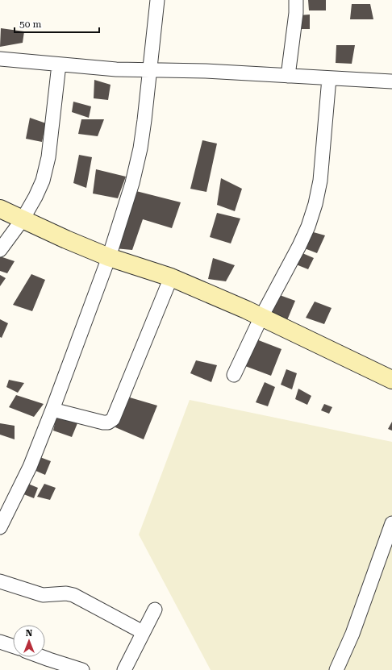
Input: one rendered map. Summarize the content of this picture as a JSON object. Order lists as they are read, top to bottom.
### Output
{
  "scale_bar": "50 m",
  "north": "top"
}
